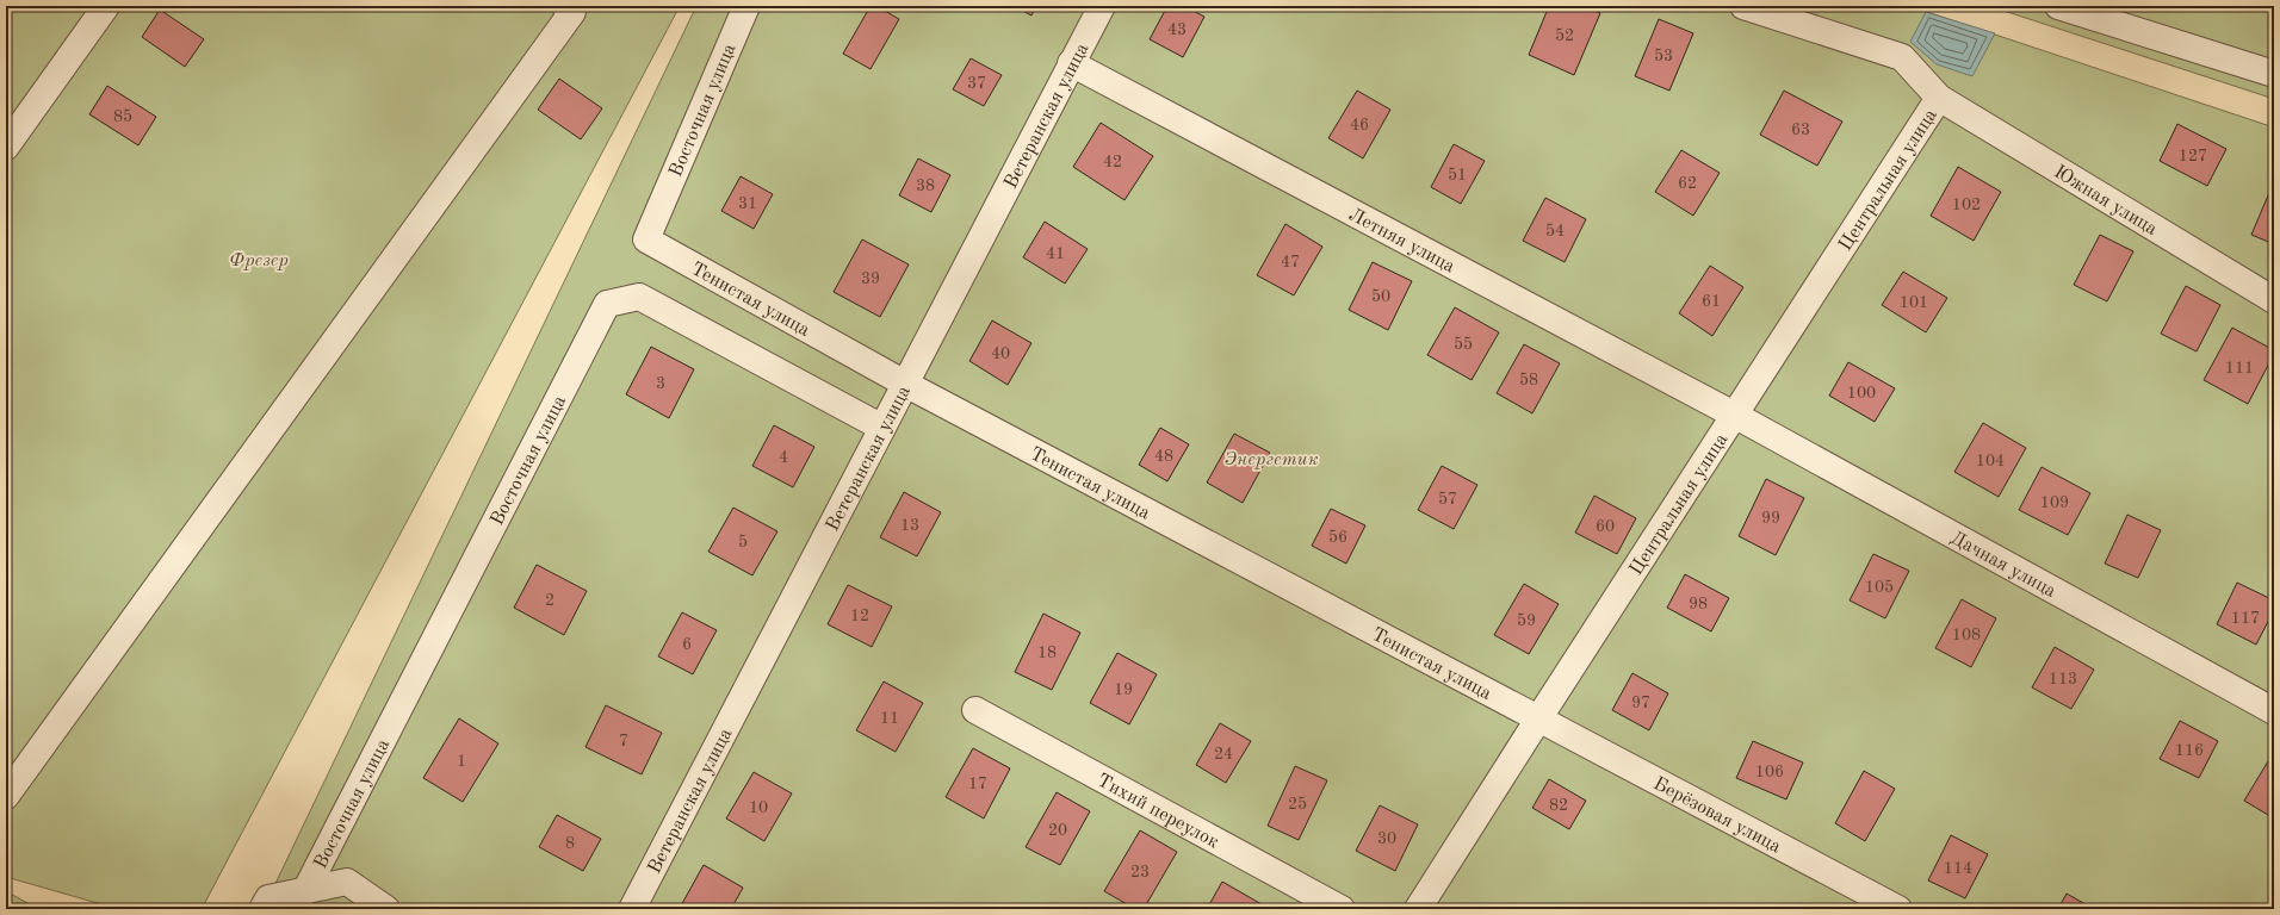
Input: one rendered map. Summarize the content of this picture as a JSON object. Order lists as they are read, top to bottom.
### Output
{
  "streets": {
    "street": [
      "Восточная улица",
      "Ветеранская улица",
      "Центральная улица",
      "Южная улица",
      "Летняя улица",
      "Тенистая улица",
      "Дачная улица",
      "Тихий переулок",
      "Берёзовая улица"
    ]
  },
  "crossings": [
    ["Восточная улица", "Ветеранская улица"],
    ["Восточная улица", "Тенистая улица"],
    ["Ветеранская улица", "Летняя улица"],
    ["Ветеранская улица", "Тенистая улица"],
    ["Центральная улица", "Южная улица"],
    ["Центральная улица", "Летняя улица"],
    ["Центральная улица", "Тенистая улица"],
    ["Центральная улица", "Дачная улица"],
    ["Центральная улица", "Берёзовая улица"],
    ["Летняя улица", "Дачная улица"],
    ["Тенистая улица", "Берёзовая улица"]
  ],
  "parks": ["Фрезер", "Энергетик"],
  "house_numbers": [
    "43",
    "52",
    "53",
    "37",
    "85",
    "46",
    "63",
    "127",
    "42",
    "51",
    "62",
    "38",
    "31",
    "102",
    "54",
    "41",
    "47",
    "39",
    "50",
    "61",
    "101",
    "55",
    "40",
    "111",
    "58",
    "3",
    "100",
    "48",
    "4",
    "104",
    "57",
    "109",
    "99",
    "13",
    "60",
    "56",
    "5",
    "105",
    "2",
    "98",
    "12",
    "117",
    "59",
    "108",
    "6",
    "18",
    "113",
    "19",
    "97",
    "11",
    "7",
    "116",
    "24",
    "1",
    "106",
    "17",
    "25",
    "82",
    "10",
    "20",
    "30",
    "8",
    "114",
    "23"
  ]
}
